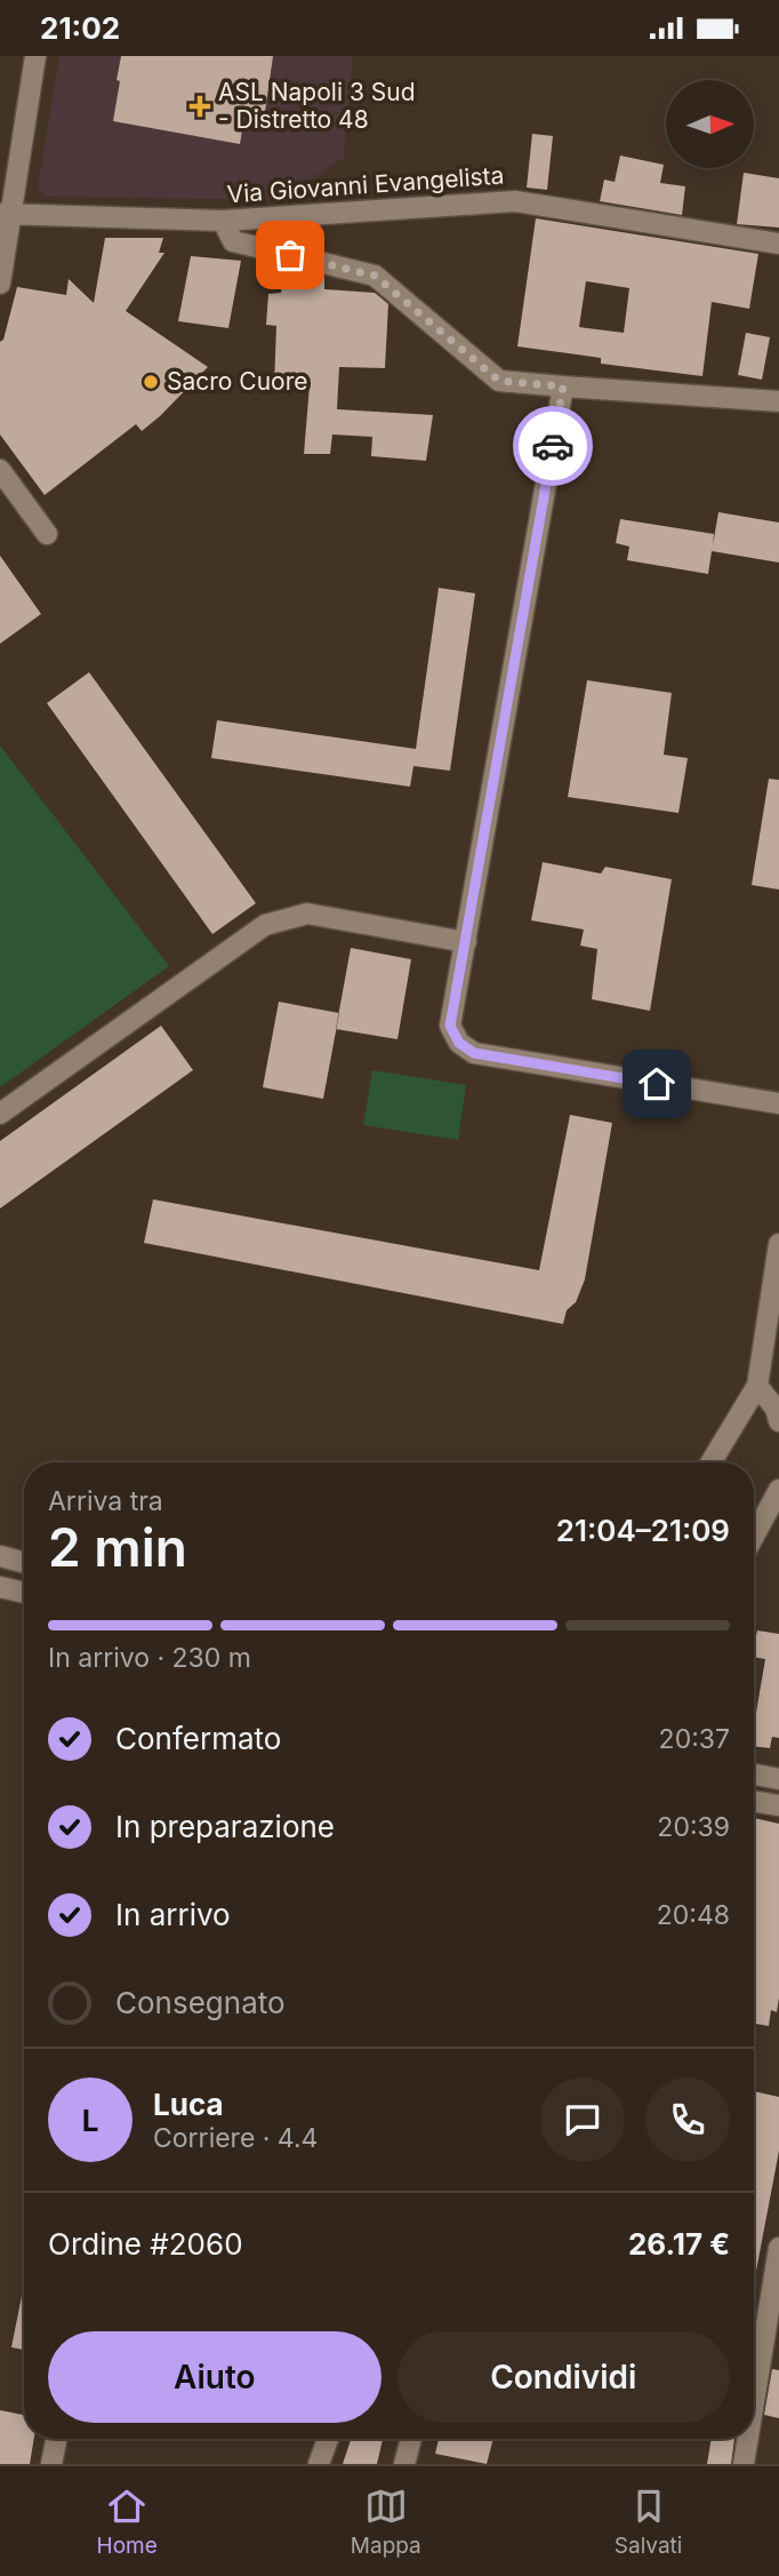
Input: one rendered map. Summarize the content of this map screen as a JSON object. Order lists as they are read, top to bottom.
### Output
{
  "streets": {
    "street": ["Via Giovanni Evangelista"]
  },
  "places": {
    "health": ["ASL Napoli 3 Sud - Distretto 48"],
    "other": ["Sacro Cuore"]
  },
  "north": "right",
  "page": {
    "status": "21:02",
    "heading": ["2 min", "Arriva tra", "21:04–21:09"],
    "panel": [
      "Luca",
      "Corriere · 4.4",
      "Ordine #2060",
      "26.17 €"
    ],
    "bar": "In arrivo · 230 m",
    "list": [
      ["Confermato", "20:37"],
      ["In preparazione", "20:39"],
      ["In arrivo", "20:48"],
      "Consegnato"
    ],
    "round": "L",
    "buttons": ["Aiuto", "Condividi"],
    "tabs": ["Home", "Mappa", "Salvati"]
  }
}
